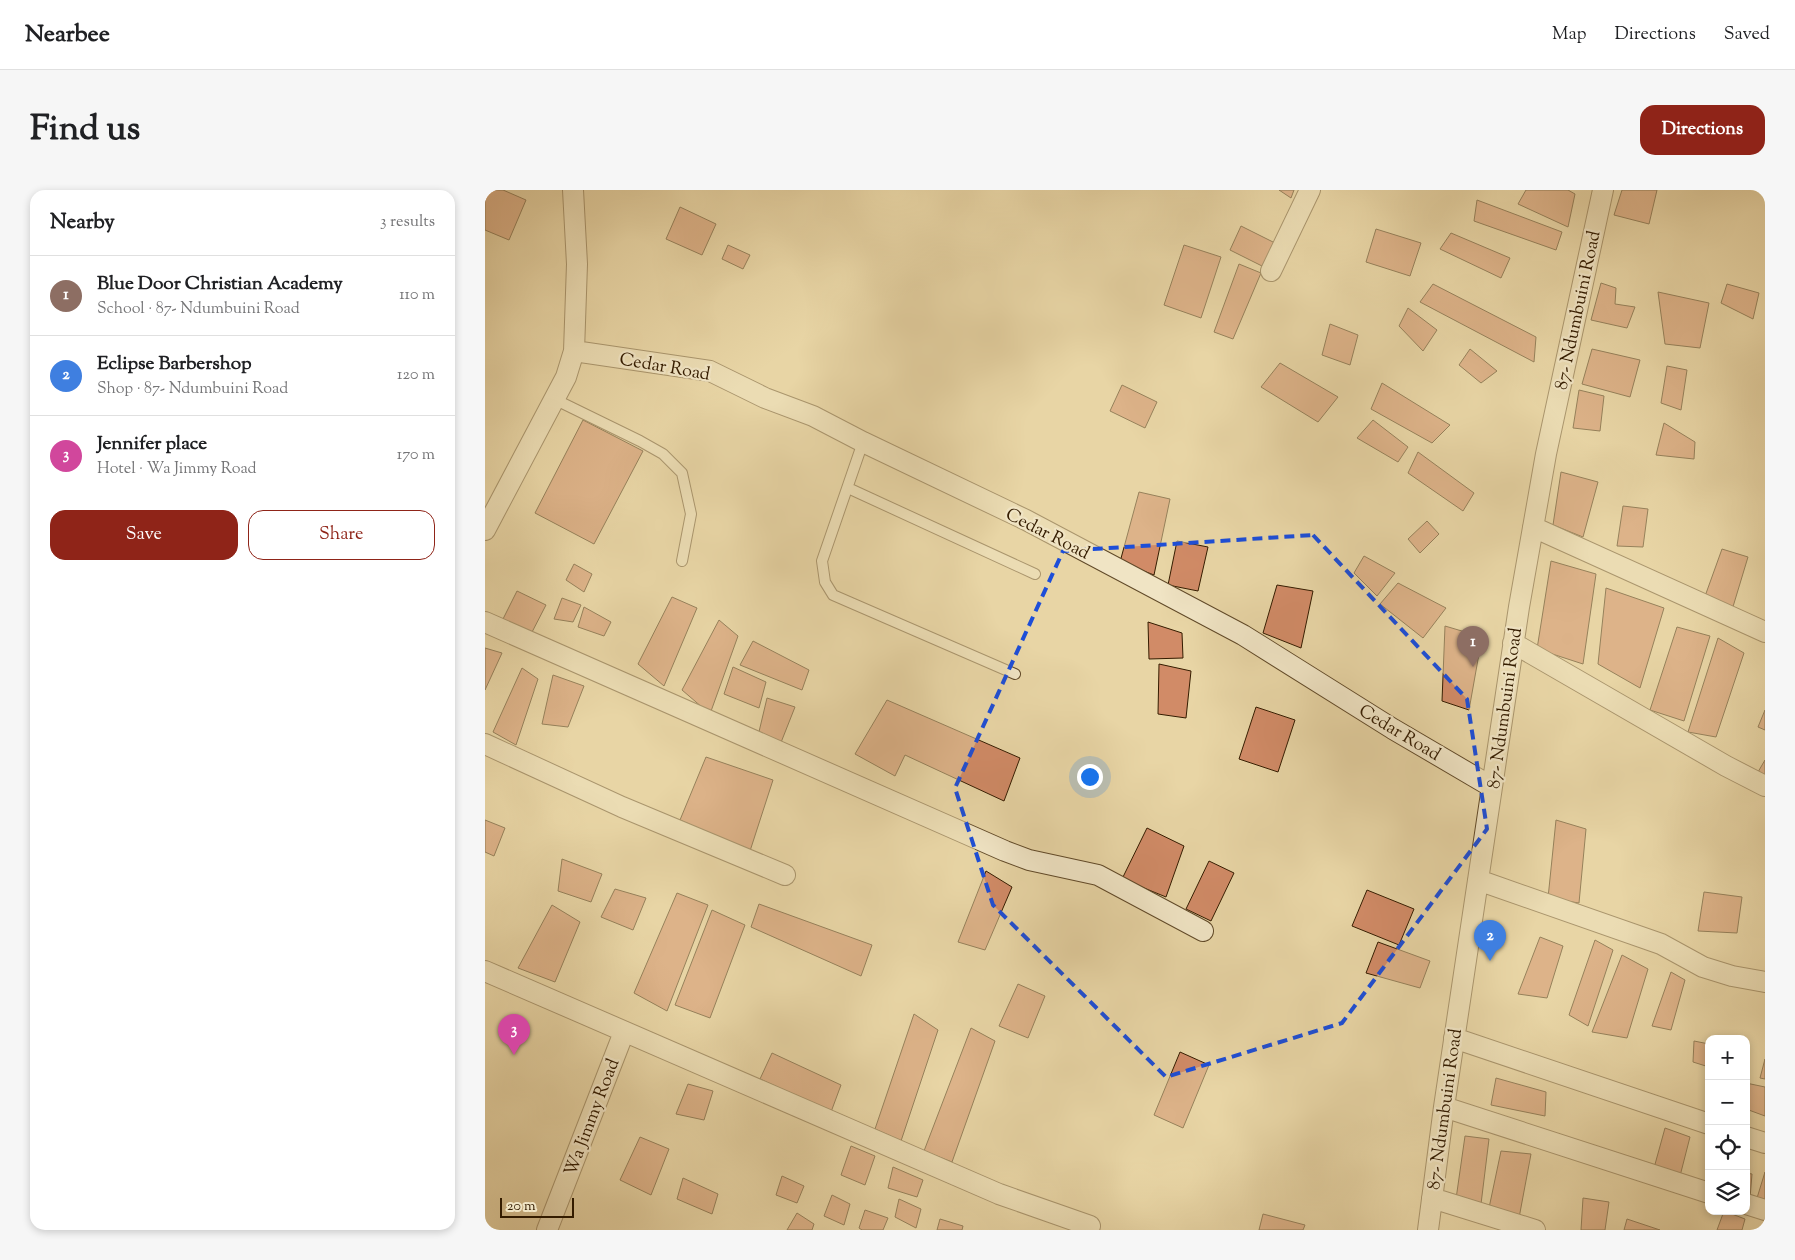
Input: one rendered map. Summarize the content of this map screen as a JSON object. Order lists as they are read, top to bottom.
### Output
{
  "streets": {
    "street": ["87- Ndumbuini Road", "Cedar Road", "Wa Jimmy Road"]
  },
  "crossings": [
    ["87- Ndumbuini Road", "Cedar Road"]
  ],
  "scale_bar": "20 m",
  "page": {
    "header": "Nearbee",
    "nav": ["Map", "Directions", "Saved"],
    "title": "Find us",
    "buttons": [
      "Directions",
      ["Save", "Share"]
    ],
    "heading": ["Nearby", "3 results"],
    "list": [
      {
        "mark": "1",
        "name": "Blue Door Christian Academy",
        "note": "School · 87- Ndumbuini Road",
        "value": "110 m"
      },
      {
        "mark": "2",
        "name": "Eclipse Barbershop",
        "note": "Shop · 87- Ndumbuini Road",
        "value": "120 m"
      },
      {
        "mark": "3",
        "name": "Jennifer place",
        "note": "Hotel · Wa Jimmy Road",
        "value": "170 m"
      }
    ],
    "pins": ["1", "2", "3"],
    "map_buttons": ["+", "−"],
    "scale": "20 m"
  }
}
